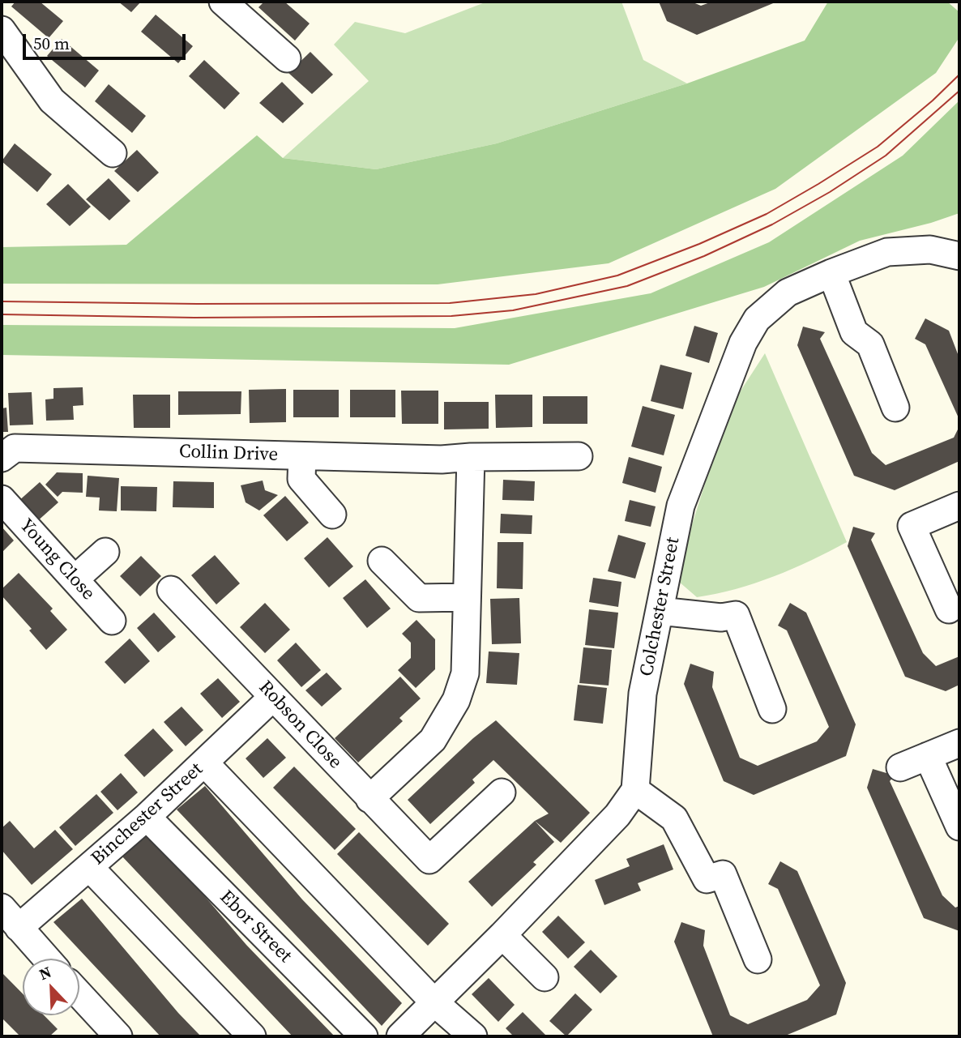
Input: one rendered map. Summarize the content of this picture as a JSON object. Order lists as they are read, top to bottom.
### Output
{
  "streets": {
    "street": [
      "Collin Drive",
      "Young Close",
      "Colchester Street",
      "Robson Close",
      "Binchester Street",
      "Ebor Street"
    ]
  },
  "crossings": [
    ["Robson Close", "Binchester Street"],
    ["Binchester Street", "Ebor Street"]
  ],
  "scale_bar": "50 m",
  "north": "top left"
}
